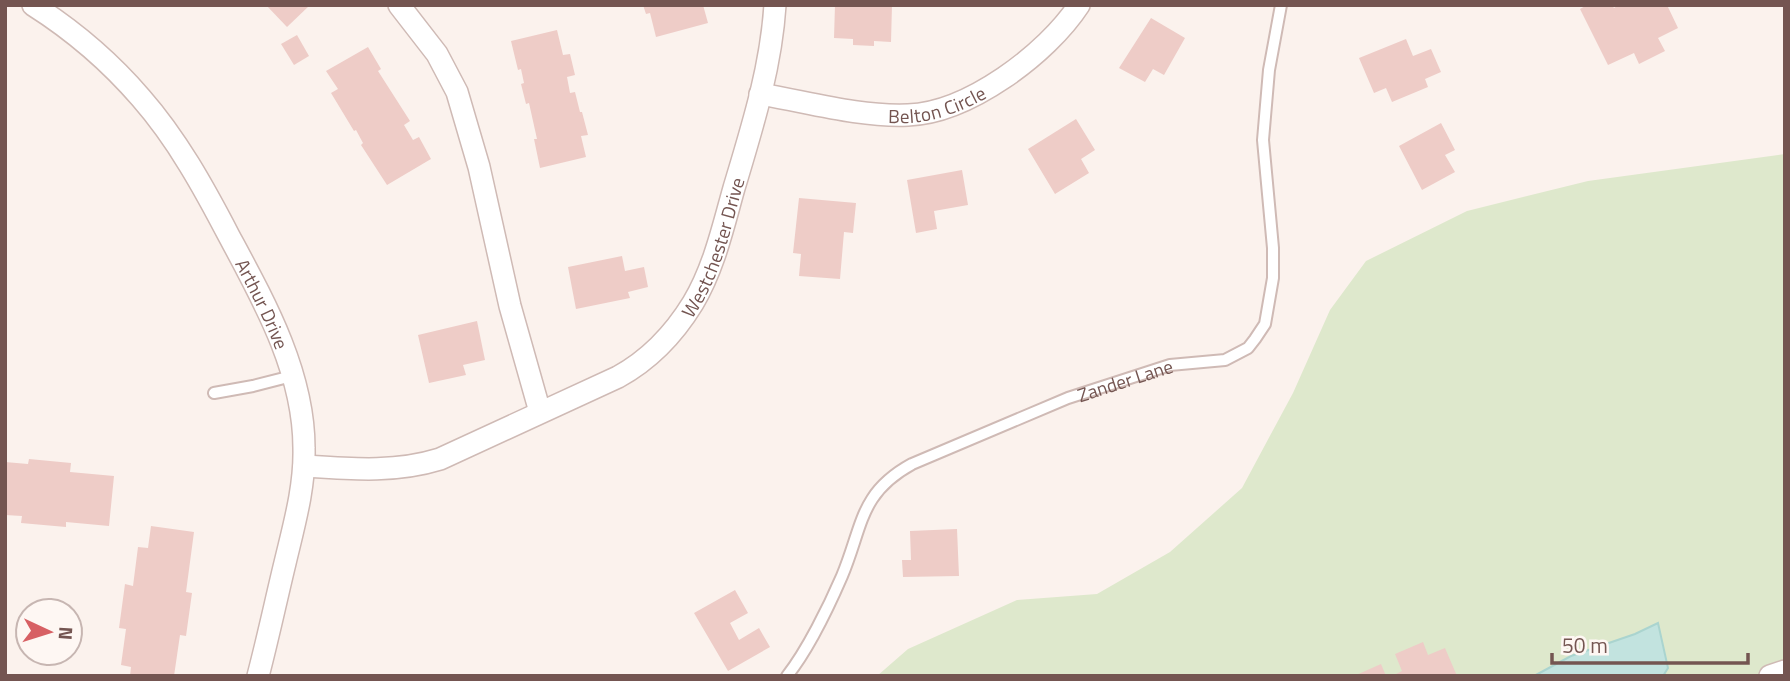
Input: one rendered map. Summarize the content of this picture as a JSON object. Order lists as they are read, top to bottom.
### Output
{
  "streets": {
    "street": ["Belton Circle", "Westchester Drive", "Arthur Drive"],
    "lane": ["Zander Lane"]
  },
  "crossings": [
    ["Belton Circle", "Westchester Drive"],
    ["Westchester Drive", "Arthur Drive"]
  ],
  "scale_bar": "50 m",
  "north": "right"
}
